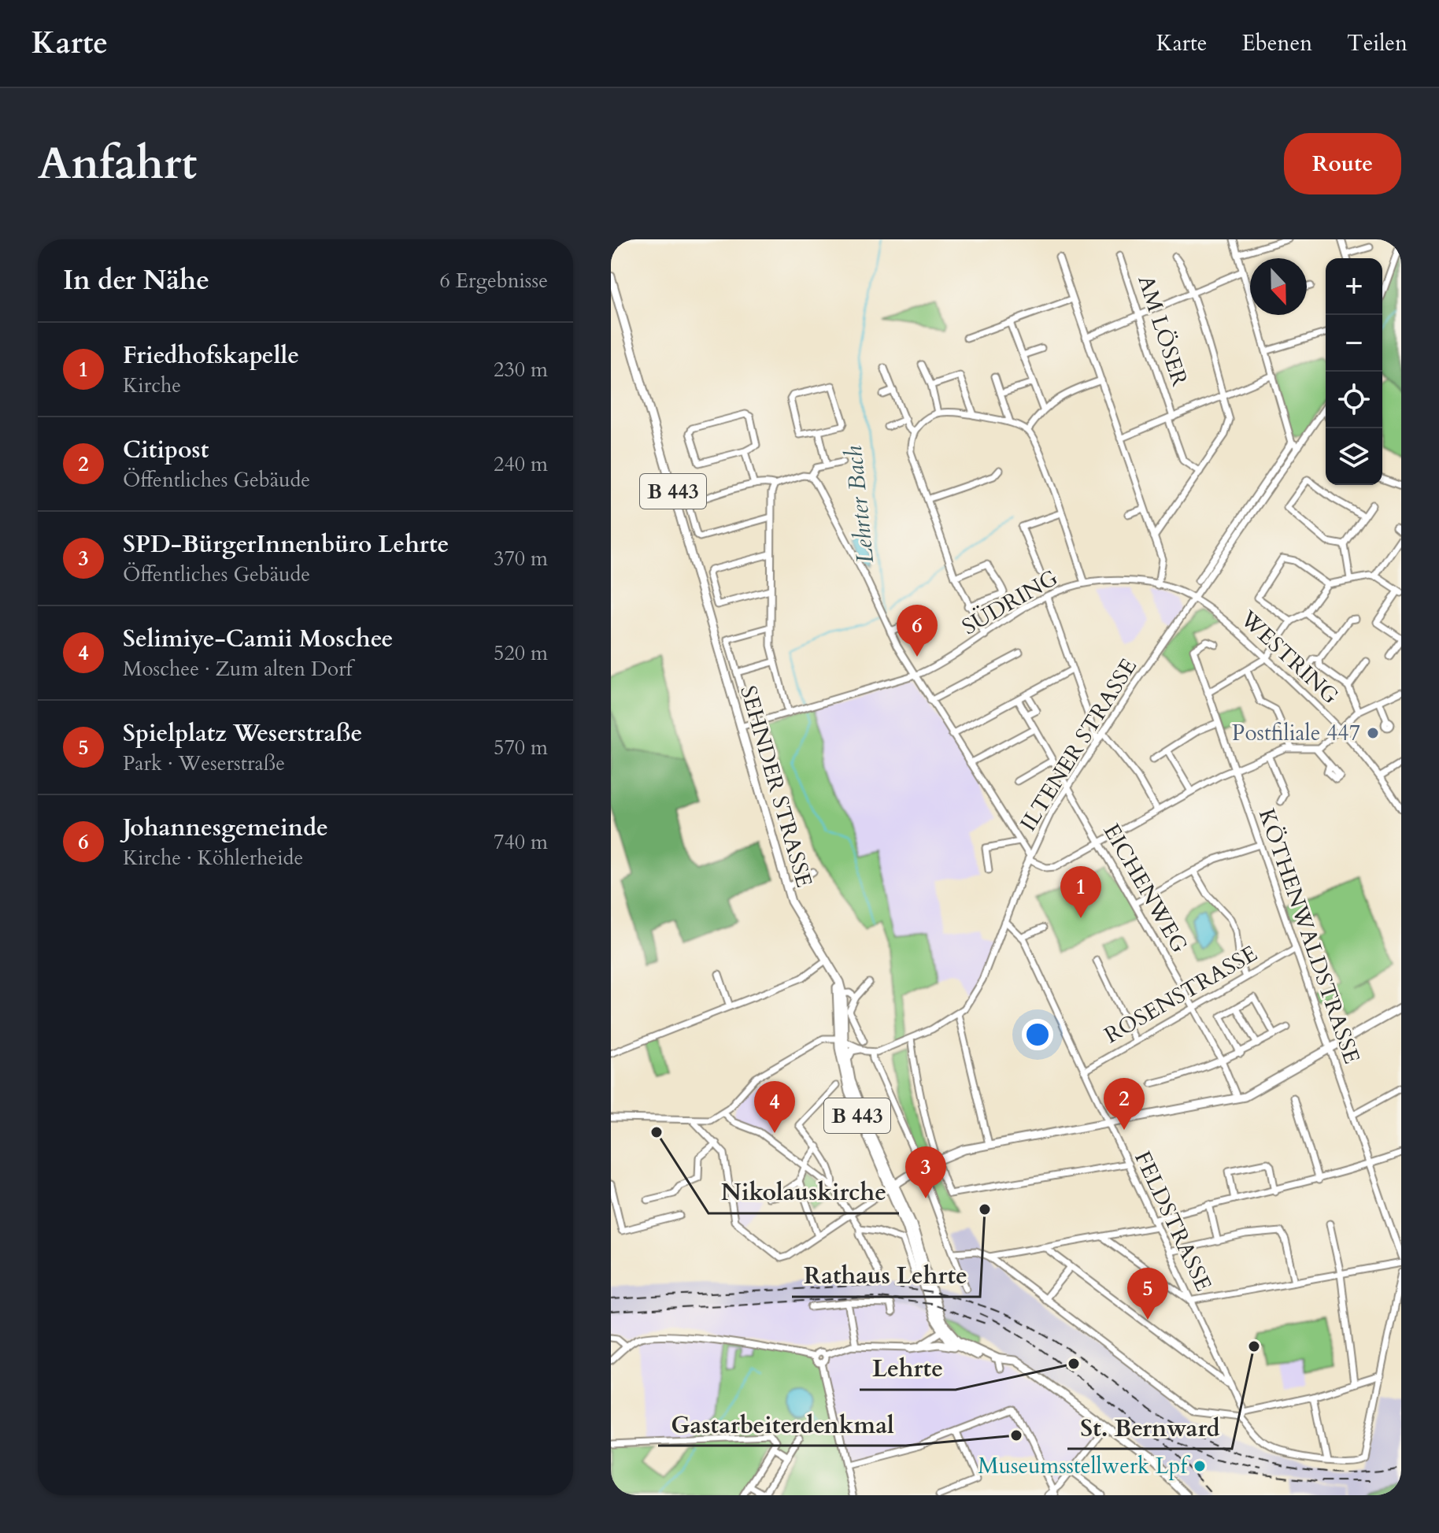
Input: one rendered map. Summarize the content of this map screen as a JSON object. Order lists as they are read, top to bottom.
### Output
{
  "streets": {
    "main road": ["B 443", "SEHNDER STRASSE"],
    "street": [
      "AM LÖSER",
      "SÜDRING",
      "WESTRING",
      "ILTENER STRASSE",
      "EICHENWEG",
      "KÖTHENWALDSTRASSE",
      "ROSENSTRASSE",
      "FELDSTRASSE"
    ]
  },
  "crossings": [
    ["B 443", "SEHNDER STRASSE"],
    ["SÜDRING", "WESTRING"],
    ["SÜDRING", "ILTENER STRASSE"],
    ["SÜDRING", "SEHNDER STRASSE"],
    ["WESTRING", "ILTENER STRASSE"],
    ["ILTENER STRASSE", "EICHENWEG"],
    ["ILTENER STRASSE", "FELDSTRASSE"],
    ["EICHENWEG", "ROSENSTRASSE"],
    ["KÖTHENWALDSTRASSE", "ROSENSTRASSE"],
    ["ROSENSTRASSE", "FELDSTRASSE"]
  ],
  "water": ["Lehrter Bach"],
  "places": [
    "Postfiliale 447",
    "Nikolauskirche",
    "Rathaus Lehrte",
    "St. Bernward",
    "Lehrte",
    "Gastarbeiterdenkmal",
    "Museumsstellwerk Lpf"
  ],
  "north": "bottom",
  "page": {
    "header": "Karte",
    "nav": ["Karte", "Ebenen", "Teilen"],
    "buttons": "Route",
    "title": "Anfahrt",
    "heading": ["In der Nähe", "6 Ergebnisse"],
    "map_buttons": ["+", "−"],
    "list": [
      {
        "mark": "1",
        "name": "Friedhofskapelle",
        "note": "Kirche",
        "value": "230 m"
      },
      {
        "mark": "2",
        "name": "Citipost",
        "note": "Öffentliches Gebäude",
        "value": "240 m"
      },
      {
        "mark": "3",
        "name": "SPD-BürgerInnenbüro Lehrte",
        "note": "Öffentliches Gebäude",
        "value": "370 m"
      },
      {
        "mark": "4",
        "name": "Selimiye-Camii Moschee",
        "note": "Moschee · Zum alten Dorf",
        "value": "520 m"
      },
      {
        "mark": "5",
        "name": "Spielplatz Weserstraße",
        "note": "Park · Weserstraße",
        "value": "570 m"
      },
      {
        "mark": "6",
        "name": "Johannesgemeinde",
        "note": "Kirche · Köhlerheide",
        "value": "740 m"
      }
    ],
    "pins": [
      "6",
      "1",
      "2",
      "4",
      "3",
      "5"
    ]
  }
}
